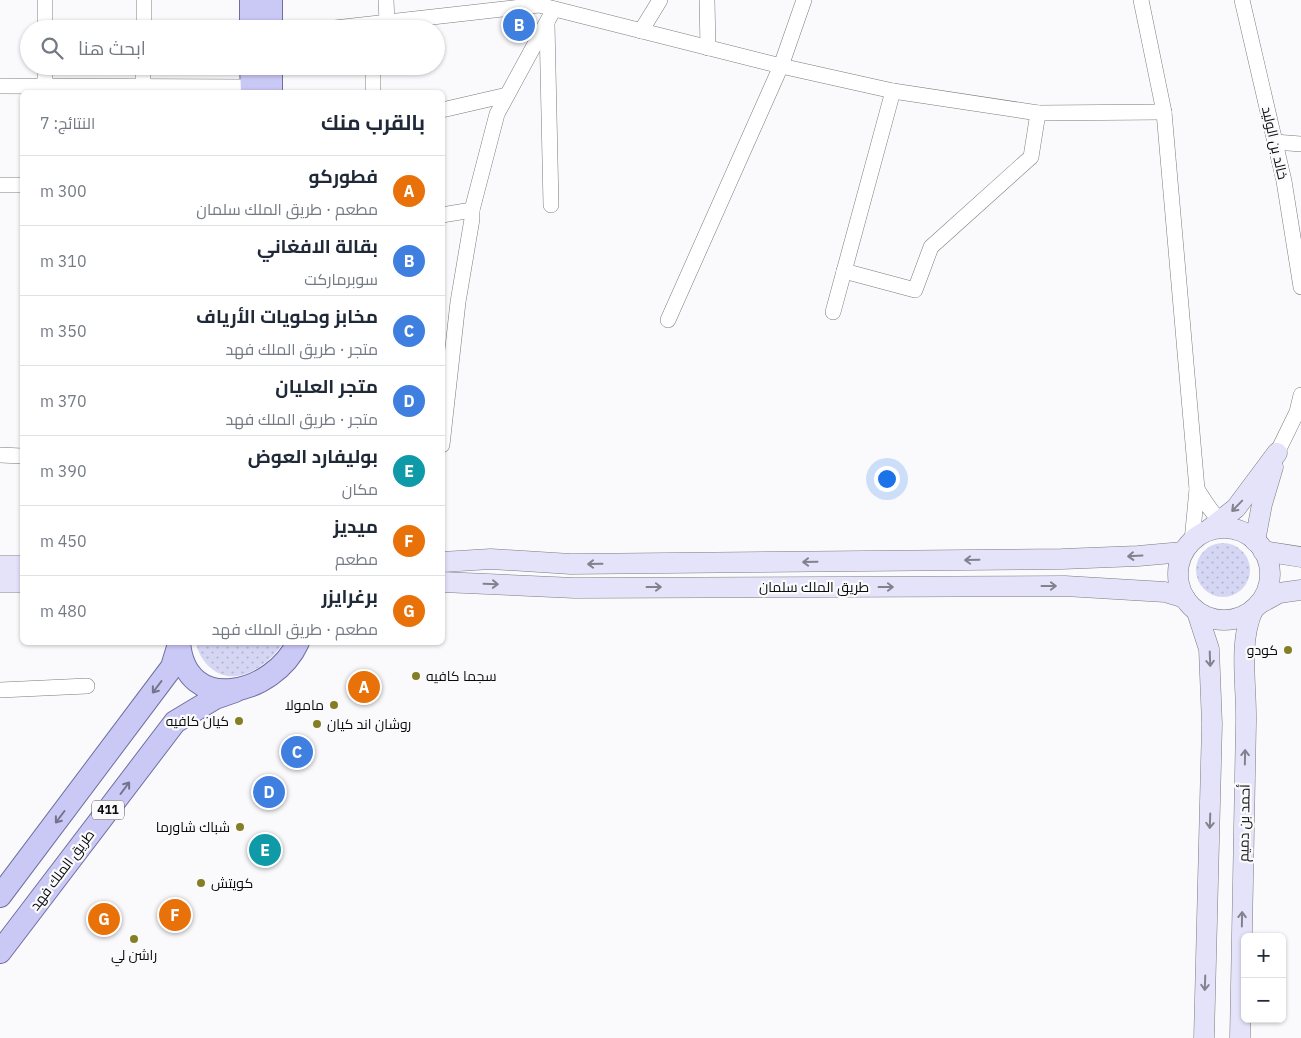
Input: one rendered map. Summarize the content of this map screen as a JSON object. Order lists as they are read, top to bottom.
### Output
{
  "streets": {
    "main road": [
      "طريق الملك سلمان",
      "411",
      "أحمد بن دميم",
      "طريق الملك فهد"
    ],
    "street": ["خالد بن الوليد"]
  },
  "crossings": [
    ["طريق الملك سلمان", "أحمد بن دميم"]
  ],
  "places": [
    "كودو",
    "سجما كافيه",
    "مامولا",
    "كيان كافيه",
    "روشان اند كيان",
    "شباك شاورما",
    "كويتش",
    "راشن لي"
  ],
  "page": {
    "pins": [
      "B",
      "A",
      "C",
      "D",
      "E",
      "F",
      "G"
    ],
    "search": "ابحث هنا",
    "heading": ["بالقرب منك", "النتائج: 7"],
    "list": [
      {
        "mark": "A",
        "name": "فطوركو",
        "note": "مطعم · طريق الملك سلمان",
        "value": "300 m"
      },
      {
        "mark": "B",
        "name": "بقالة الافغاني",
        "note": "سوبرماركت",
        "value": "310 m"
      },
      {
        "mark": "C",
        "name": "مخابز وحلويات الأرياف",
        "note": "متجر · طريق الملك فهد",
        "value": "350 m"
      },
      {
        "mark": "D",
        "name": "متجر العليان",
        "note": "متجر · طريق الملك فهد",
        "value": "370 m"
      },
      {
        "mark": "E",
        "name": "بوليفارد العوض",
        "note": "مكان",
        "value": "390 m"
      },
      {
        "mark": "F",
        "name": "ميديز",
        "note": "مطعم",
        "value": "450 m"
      },
      {
        "mark": "G",
        "name": "برغرايزر",
        "note": "مطعم · طريق الملك فهد",
        "value": "480 m"
      }
    ],
    "map_buttons": ["+", "−"]
  }
}
